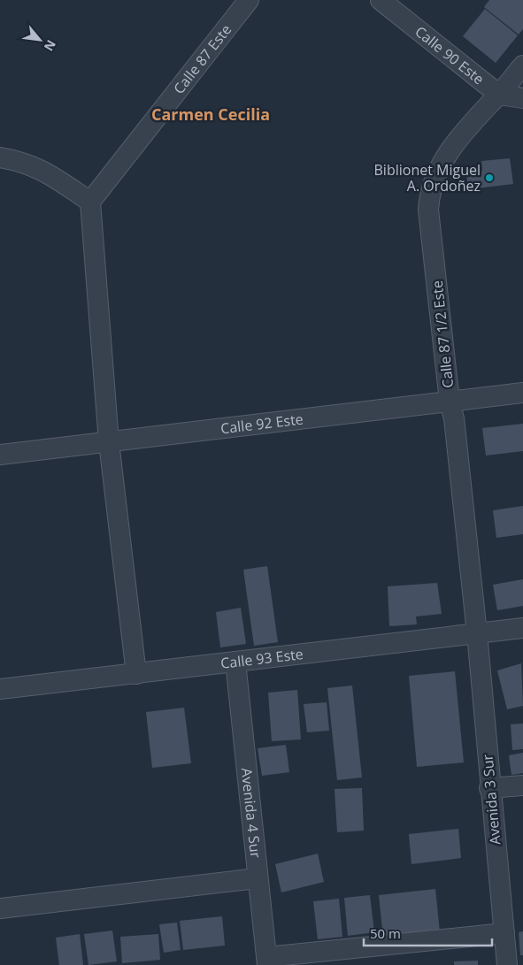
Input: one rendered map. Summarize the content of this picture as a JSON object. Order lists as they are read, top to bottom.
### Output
{
  "streets": {
    "street": [
      "Calle 90 Este",
      "Calle 87 Este",
      "Calle 87 1/2 Este",
      "Calle 92 Este",
      "Calle 93 Este",
      "Avenida 3 Sur",
      "Avenida 4 Sur"
    ]
  },
  "crossings": [
    ["Calle 90 Este", "Calle 87 1/2 Este"],
    ["Calle 87 1/2 Este", "Calle 92 Este"],
    ["Calle 87 1/2 Este", "Calle 93 Este"],
    ["Calle 87 1/2 Este", "Avenida 3 Sur"],
    ["Calle 93 Este", "Avenida 3 Sur"],
    ["Calle 93 Este", "Avenida 4 Sur"]
  ],
  "districts": ["Carmen Cecilia"],
  "places": ["Biblionet Miguel A. Ordoñez"],
  "scale_bar": "50 m",
  "north": "bottom right"
}
